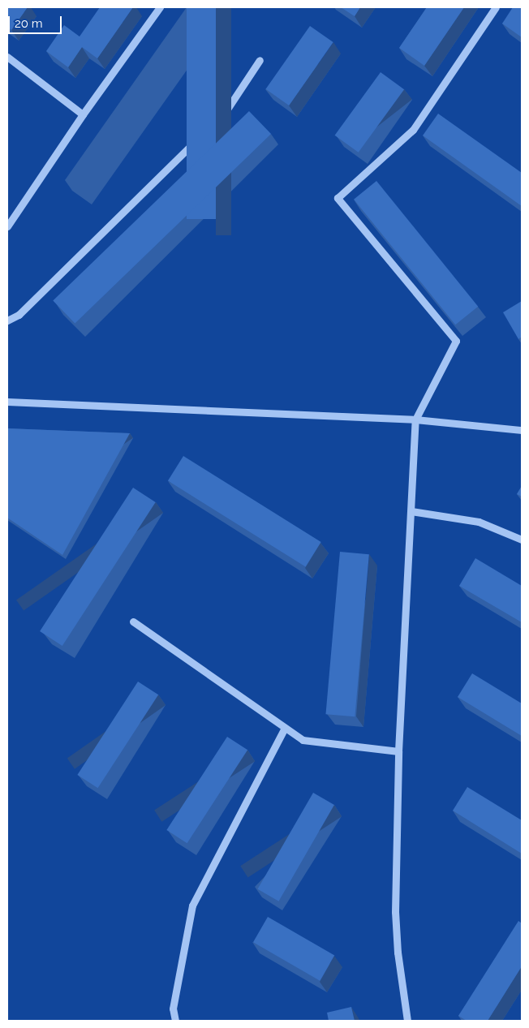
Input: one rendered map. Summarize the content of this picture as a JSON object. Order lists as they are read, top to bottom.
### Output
{
  "scale_bar": "20 m"
}
